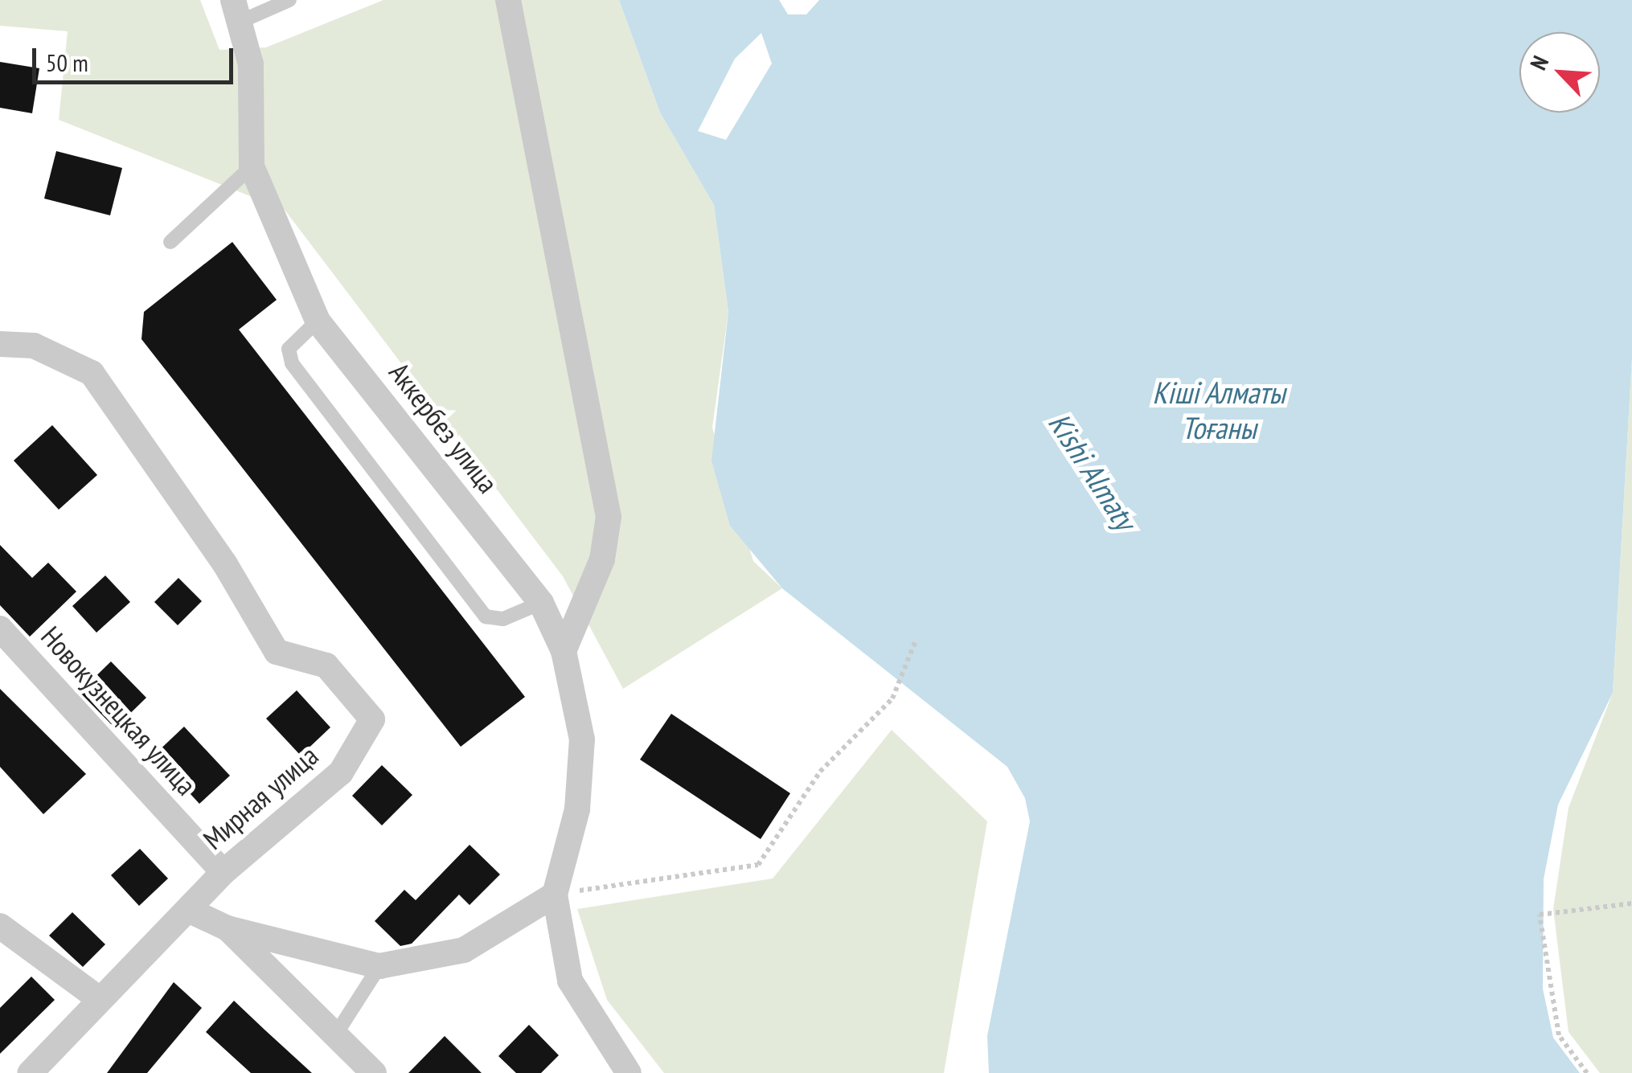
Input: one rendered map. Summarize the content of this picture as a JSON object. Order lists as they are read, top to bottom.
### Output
{
  "streets": {
    "street": ["Аккербез улица", "Новокузнецкая улица", "Мирная улица"]
  },
  "crossings": [
    ["Новокузнецкая улица", "Мирная улица"]
  ],
  "water": ["Кіші Алматы Тоғаны", "Kіshі Almaty"],
  "scale_bar": "50 m",
  "north": "top left"
}
